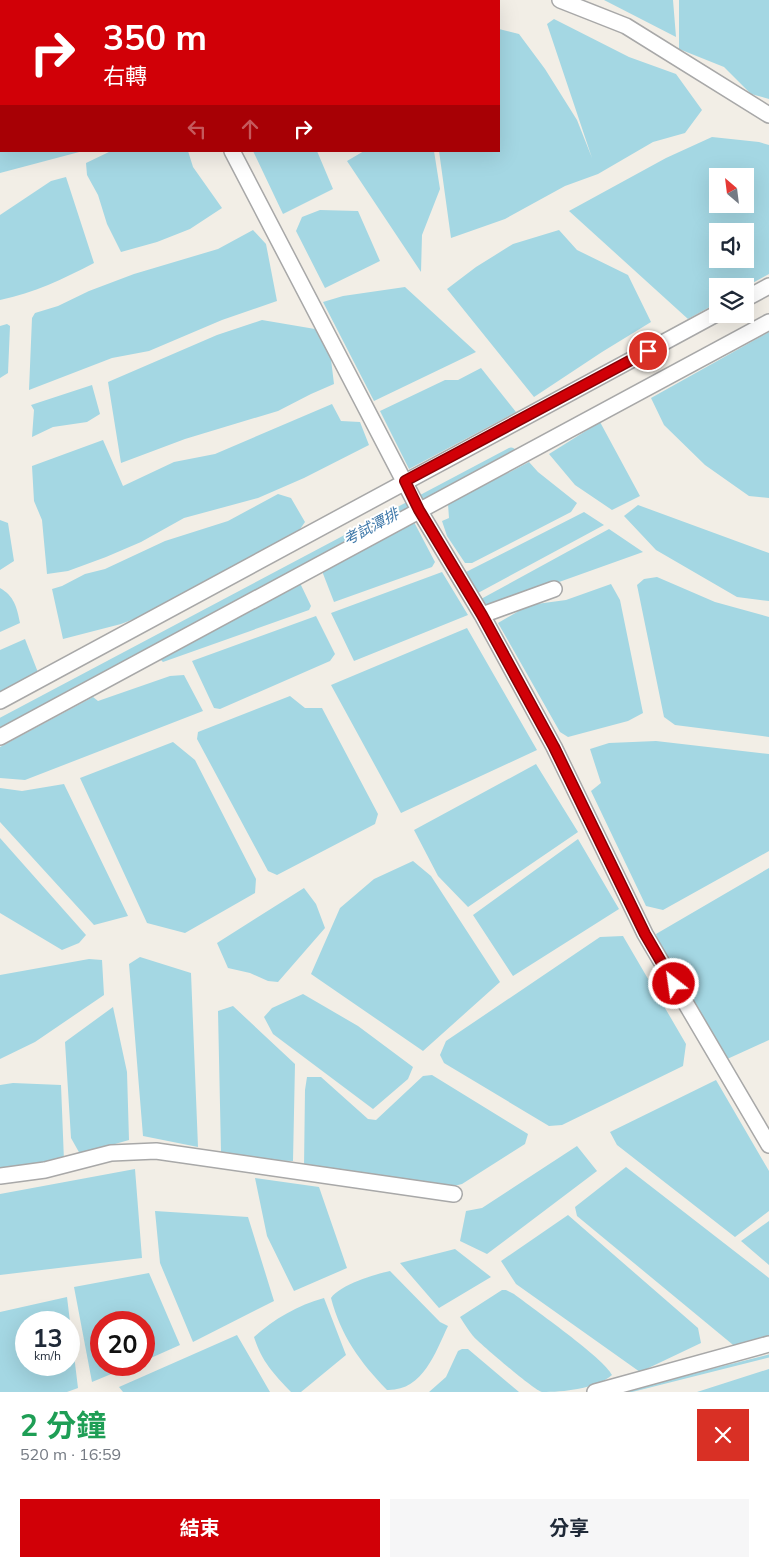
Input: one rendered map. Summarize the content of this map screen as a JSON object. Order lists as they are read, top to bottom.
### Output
{
  "water": ["考試潭排"],
  "north": "top left",
  "page": {
    "turn": ["350 m", "右轉"],
    "speed": "13 km/h",
    "limit": "20",
    "heading": ["2 分鐘", "520 m · 16:59"],
    "buttons": ["結束", "分享"]
  }
}
